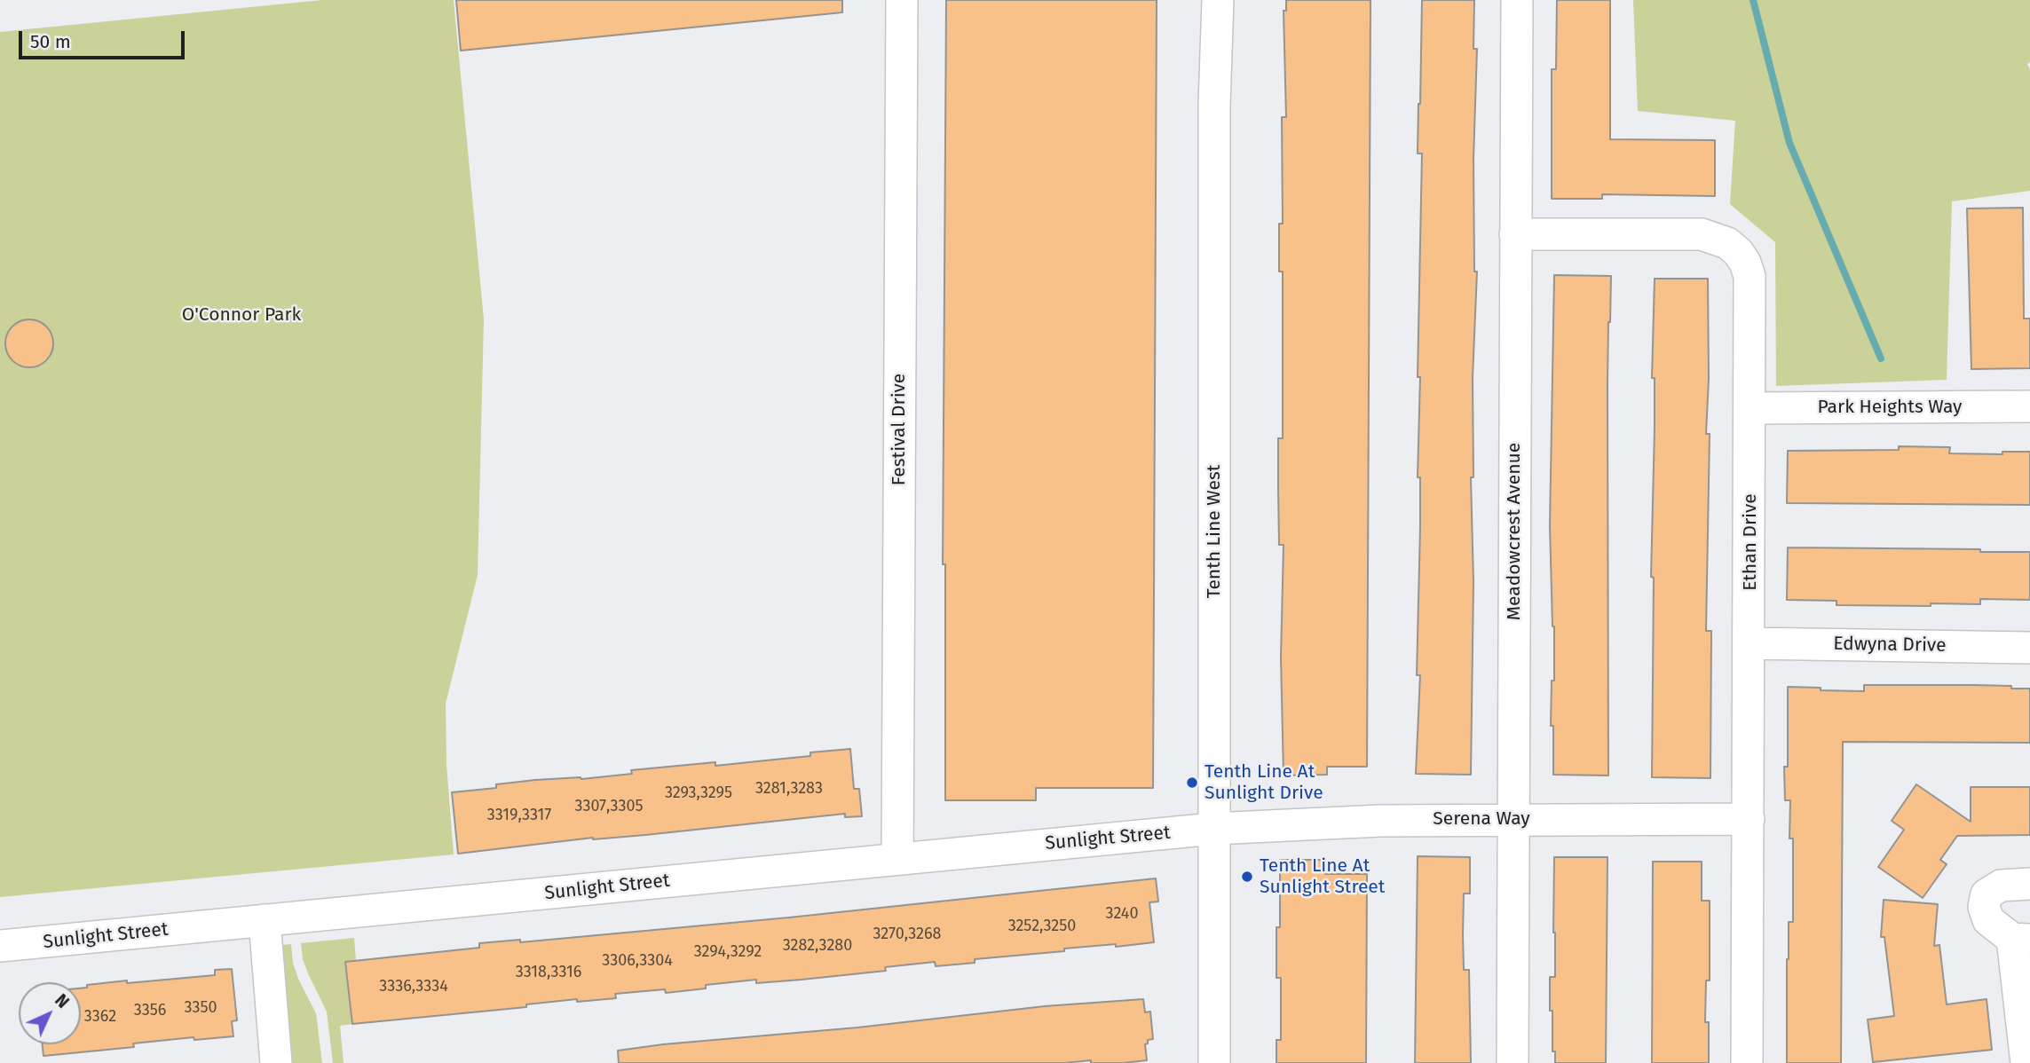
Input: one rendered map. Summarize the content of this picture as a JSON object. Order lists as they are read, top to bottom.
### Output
{
  "streets": {
    "street": [
      "Park Heights Way",
      "Festival Drive",
      "Tenth Line West",
      "Meadowcrest Avenue",
      "Ethan Drive",
      "Edwyna Drive",
      "Serena Way",
      "Sunlight Street"
    ]
  },
  "crossings": [
    ["Park Heights Way", "Ethan Drive"],
    ["Festival Drive", "Sunlight Street"],
    ["Tenth Line West", "Serena Way"],
    ["Tenth Line West", "Sunlight Street"],
    ["Meadowcrest Avenue", "Ethan Drive"],
    ["Meadowcrest Avenue", "Serena Way"],
    ["Ethan Drive", "Edwyna Drive"],
    ["Ethan Drive", "Serena Way"],
    ["Serena Way", "Sunlight Street"]
  ],
  "parks": ["O'Connor Park"],
  "places": ["Tenth Line At Sunlight Drive", "Tenth Line At Sunlight Street"],
  "house_numbers": [
    "3281,3283",
    "3293,3295",
    "3307,3305",
    "3319,3317",
    "3240",
    "3252,3250",
    "3270,3268",
    "3282,3280",
    "3294,3292",
    "3306,3304",
    "3318,3316",
    "3336,3334",
    "3350",
    "3356",
    "3362"
  ],
  "scale_bar": "50 m",
  "north": "top right"
}
